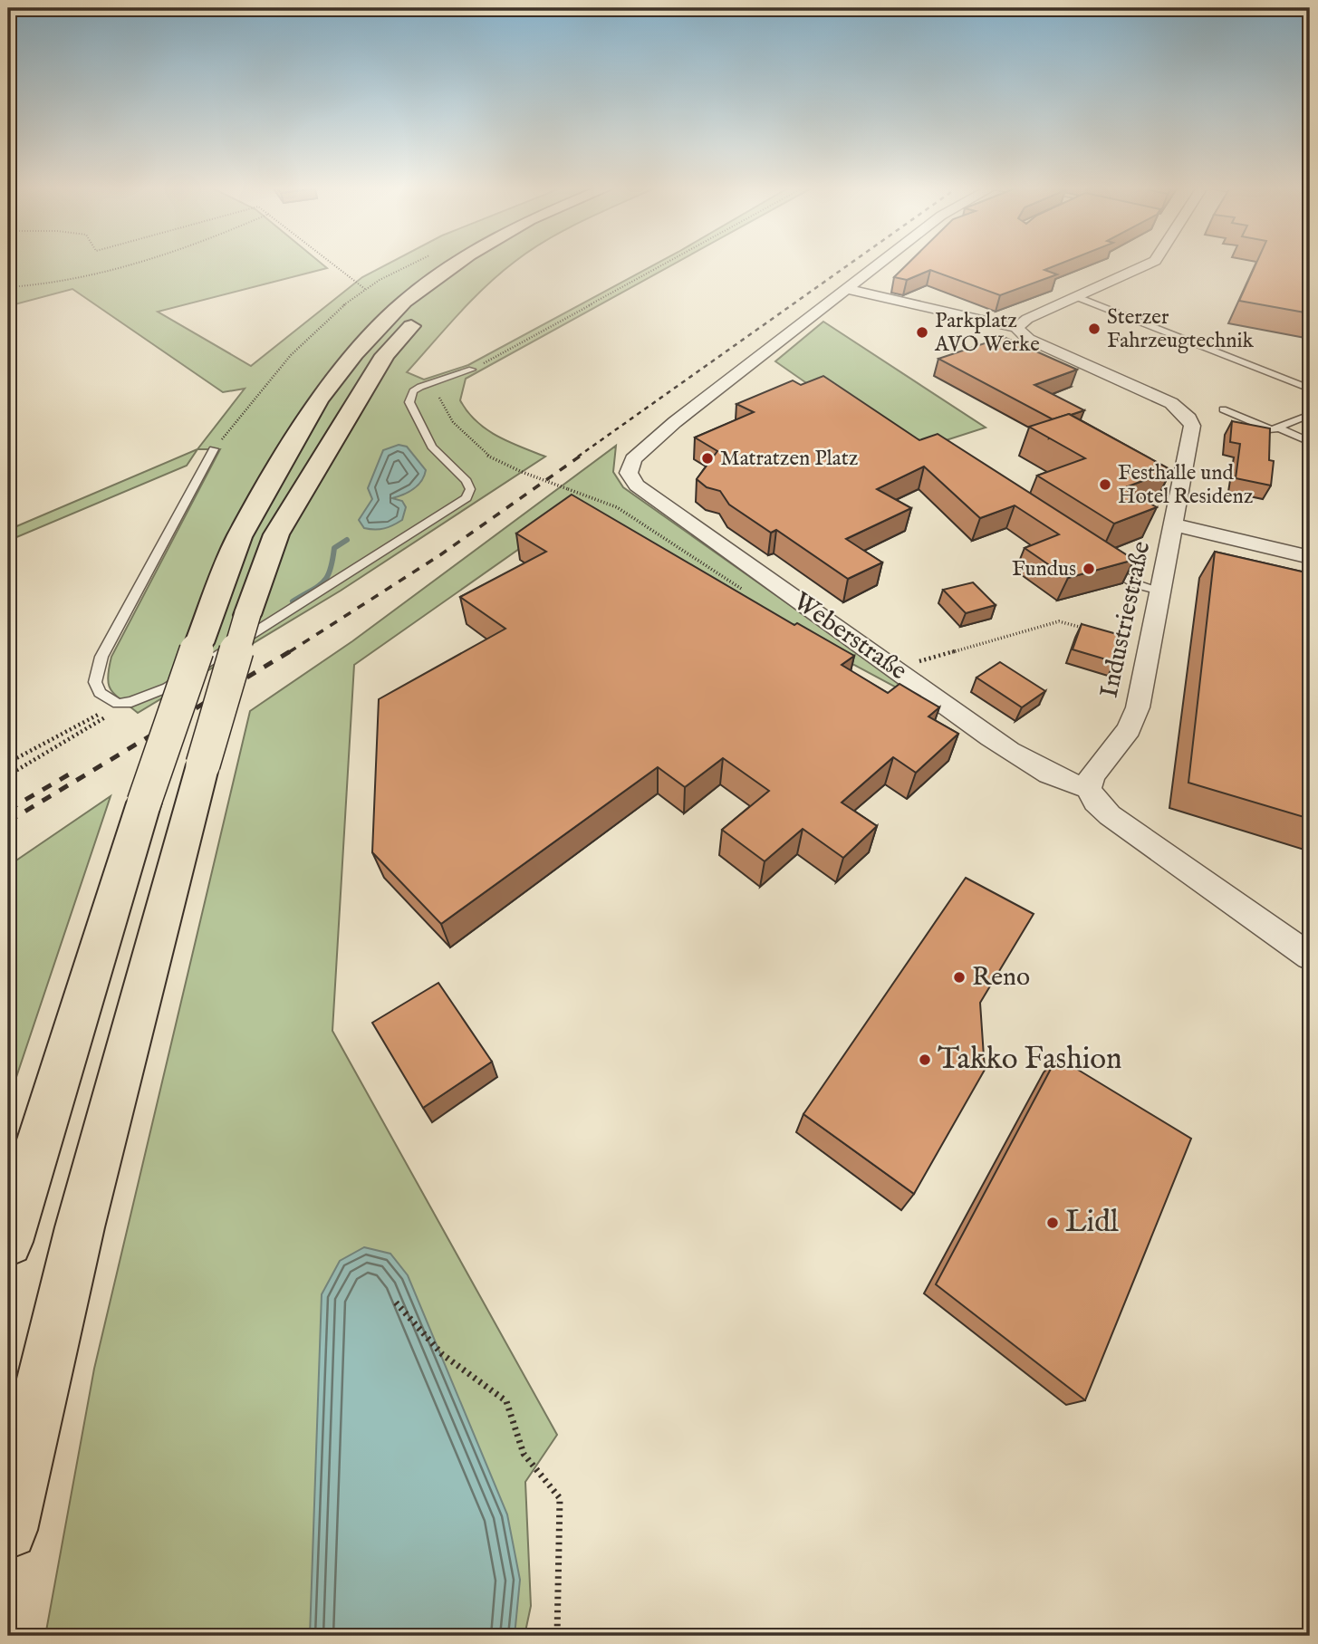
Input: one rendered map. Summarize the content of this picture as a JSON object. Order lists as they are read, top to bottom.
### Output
{
  "streets": {
    "street": ["Industriestraße", "Weberstraße"]
  },
  "crossings": [
    ["Industriestraße", "Weberstraße"]
  ],
  "places": [
    "Sterzer Fahrzeugtechnik",
    "Parkplatz AVO Werke",
    "Matratzen Platz",
    "Festhalle und Hotel Residenz",
    "Fundus",
    "Reno",
    "Takko Fashion",
    "Lidl"
  ]
}
